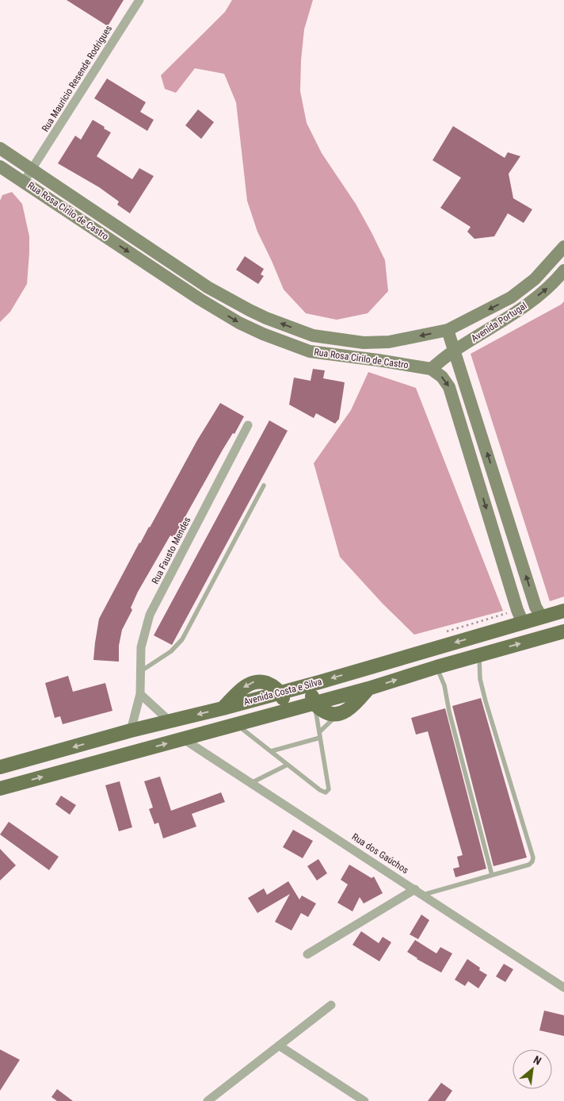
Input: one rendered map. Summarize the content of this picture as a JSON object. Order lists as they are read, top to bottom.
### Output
{
  "streets": {
    "main road": ["Rua Rosa Cirilo de Castro", "Avenida Portugal", "Avenida Costa e Silva"],
    "street": ["Rua Mauricio Resende Rodrigues", "Rua Fausto Mendes", "Rua dos Gaúchos"]
  },
  "crossings": [
    ["Rua Mauricio Resende Rodrigues", "Rua Rosa Cirilo de Castro"],
    ["Rua Mauricio Resende Rodrigues", "Avenida Portugal"],
    ["Rua Rosa Cirilo de Castro", "Avenida Portugal"],
    ["Avenida Costa e Silva", "Rua dos Gaúchos"]
  ],
  "one_way": ["Rua Rosa Cirilo de Castro"],
  "north": "top right"
}
